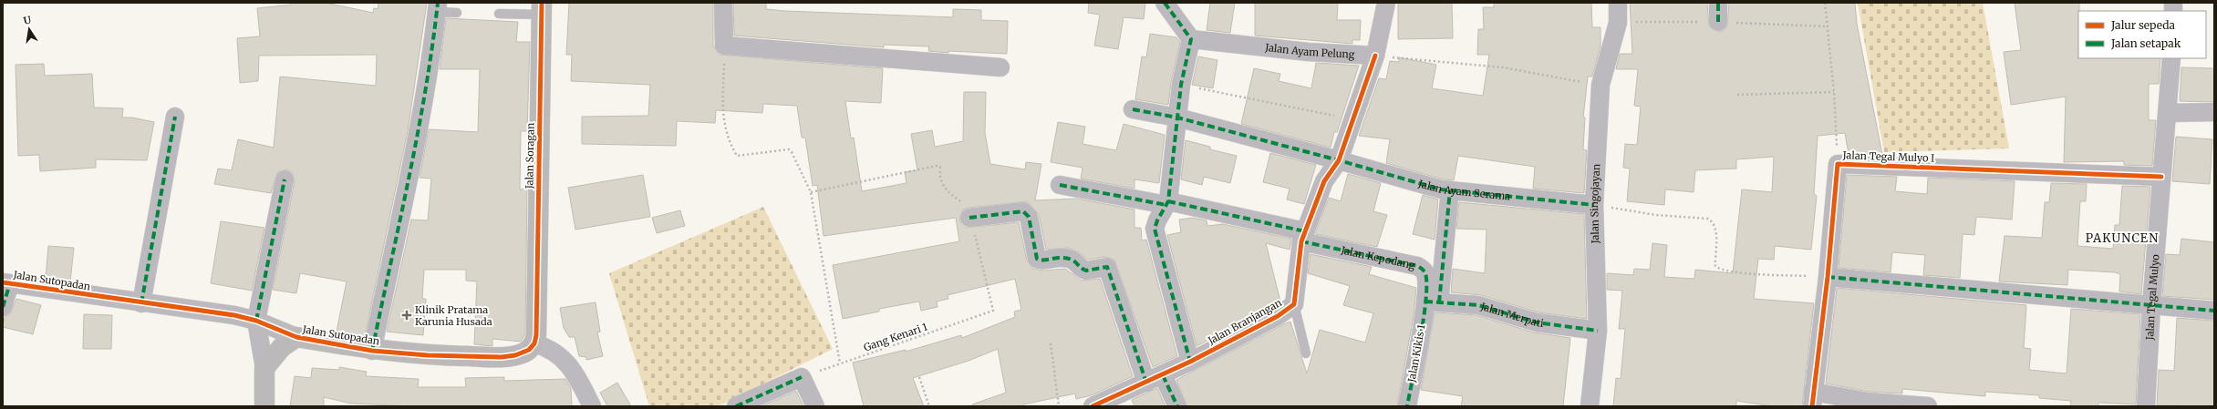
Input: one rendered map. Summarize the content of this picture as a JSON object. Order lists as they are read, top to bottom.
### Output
{
  "streets": {
    "street": [
      "Jalan Ayam Pelung",
      "Jalan Soragan",
      "Jalan Tegal Mulyo I",
      "Jalan Ayam Serama",
      "Jalan Singojayan",
      "Jalan Kepodang",
      "Jalan Sutopadan",
      "Jalan Tegal Mulyo",
      "Jalan Merpati",
      "Jalan Branjangan",
      "Jalan Kikis 1"
    ],
    "path": ["Gang Kenari 1"]
  },
  "crossings": [
    ["Jalan Ayam Pelung", "Jalan Branjangan"],
    ["Jalan Soragan", "Jalan Sutopadan"],
    ["Jalan Tegal Mulyo I", "Jalan Tegal Mulyo"],
    ["Jalan Ayam Serama", "Jalan Singojayan"],
    ["Jalan Ayam Serama", "Jalan Branjangan"],
    ["Jalan Singojayan", "Jalan Merpati"],
    ["Jalan Kepodang", "Jalan Merpati"],
    ["Jalan Kepodang", "Jalan Branjangan"],
    ["Jalan Kepodang", "Jalan Kikis 1"],
    ["Jalan Merpati", "Jalan Kikis 1"]
  ],
  "districts": ["PAKUNCEN"],
  "places": {
    "health": ["Klinik Pratama Karunia Husada"]
  },
  "legend": ["Jalur sepeda", "Jalan setapak"],
  "north": "top"
}
